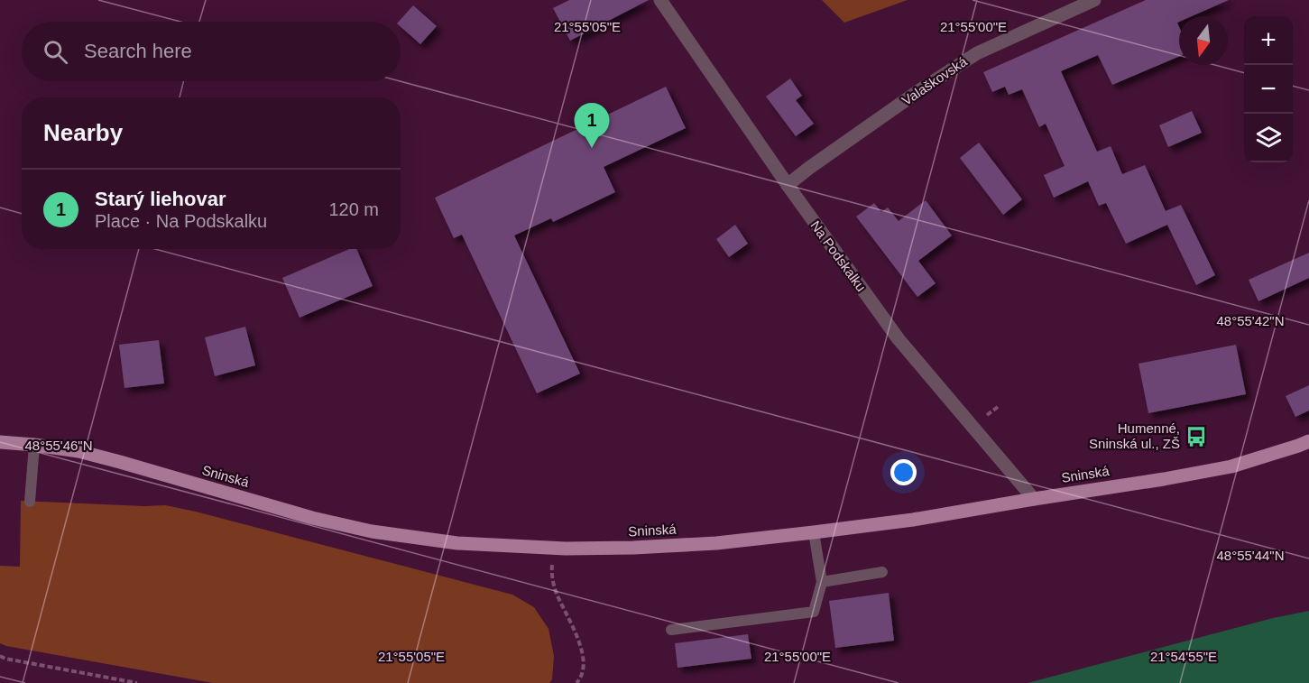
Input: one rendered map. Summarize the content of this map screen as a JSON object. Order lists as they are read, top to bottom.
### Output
{
  "streets": {
    "main road": ["Sninská"],
    "street": ["Valaškovská", "Na Podskalku"]
  },
  "crossings": [
    ["Valaškovská", "Na Podskalku"],
    ["Na Podskalku", "Sninská"]
  ],
  "places": {
    "bus stop": ["Humenné, Sninská ul., ZŠ"]
  },
  "north": "bottom",
  "page": {
    "map_buttons": ["+", "−"],
    "search": "Search here",
    "heading": "Nearby",
    "pins": "1",
    "list": [
      {
        "mark": "1",
        "name": "Starý liehovar",
        "note": "Place · Na Podskalku",
        "value": "120 m"
      }
    ]
  },
  "coordinates": [
    "21°55'05\"E",
    "21°55'00\"E",
    "48°55'42\"N",
    "48°55'46\"N",
    "48°55'44\"N",
    "21°54'55\"E"
  ]
}
